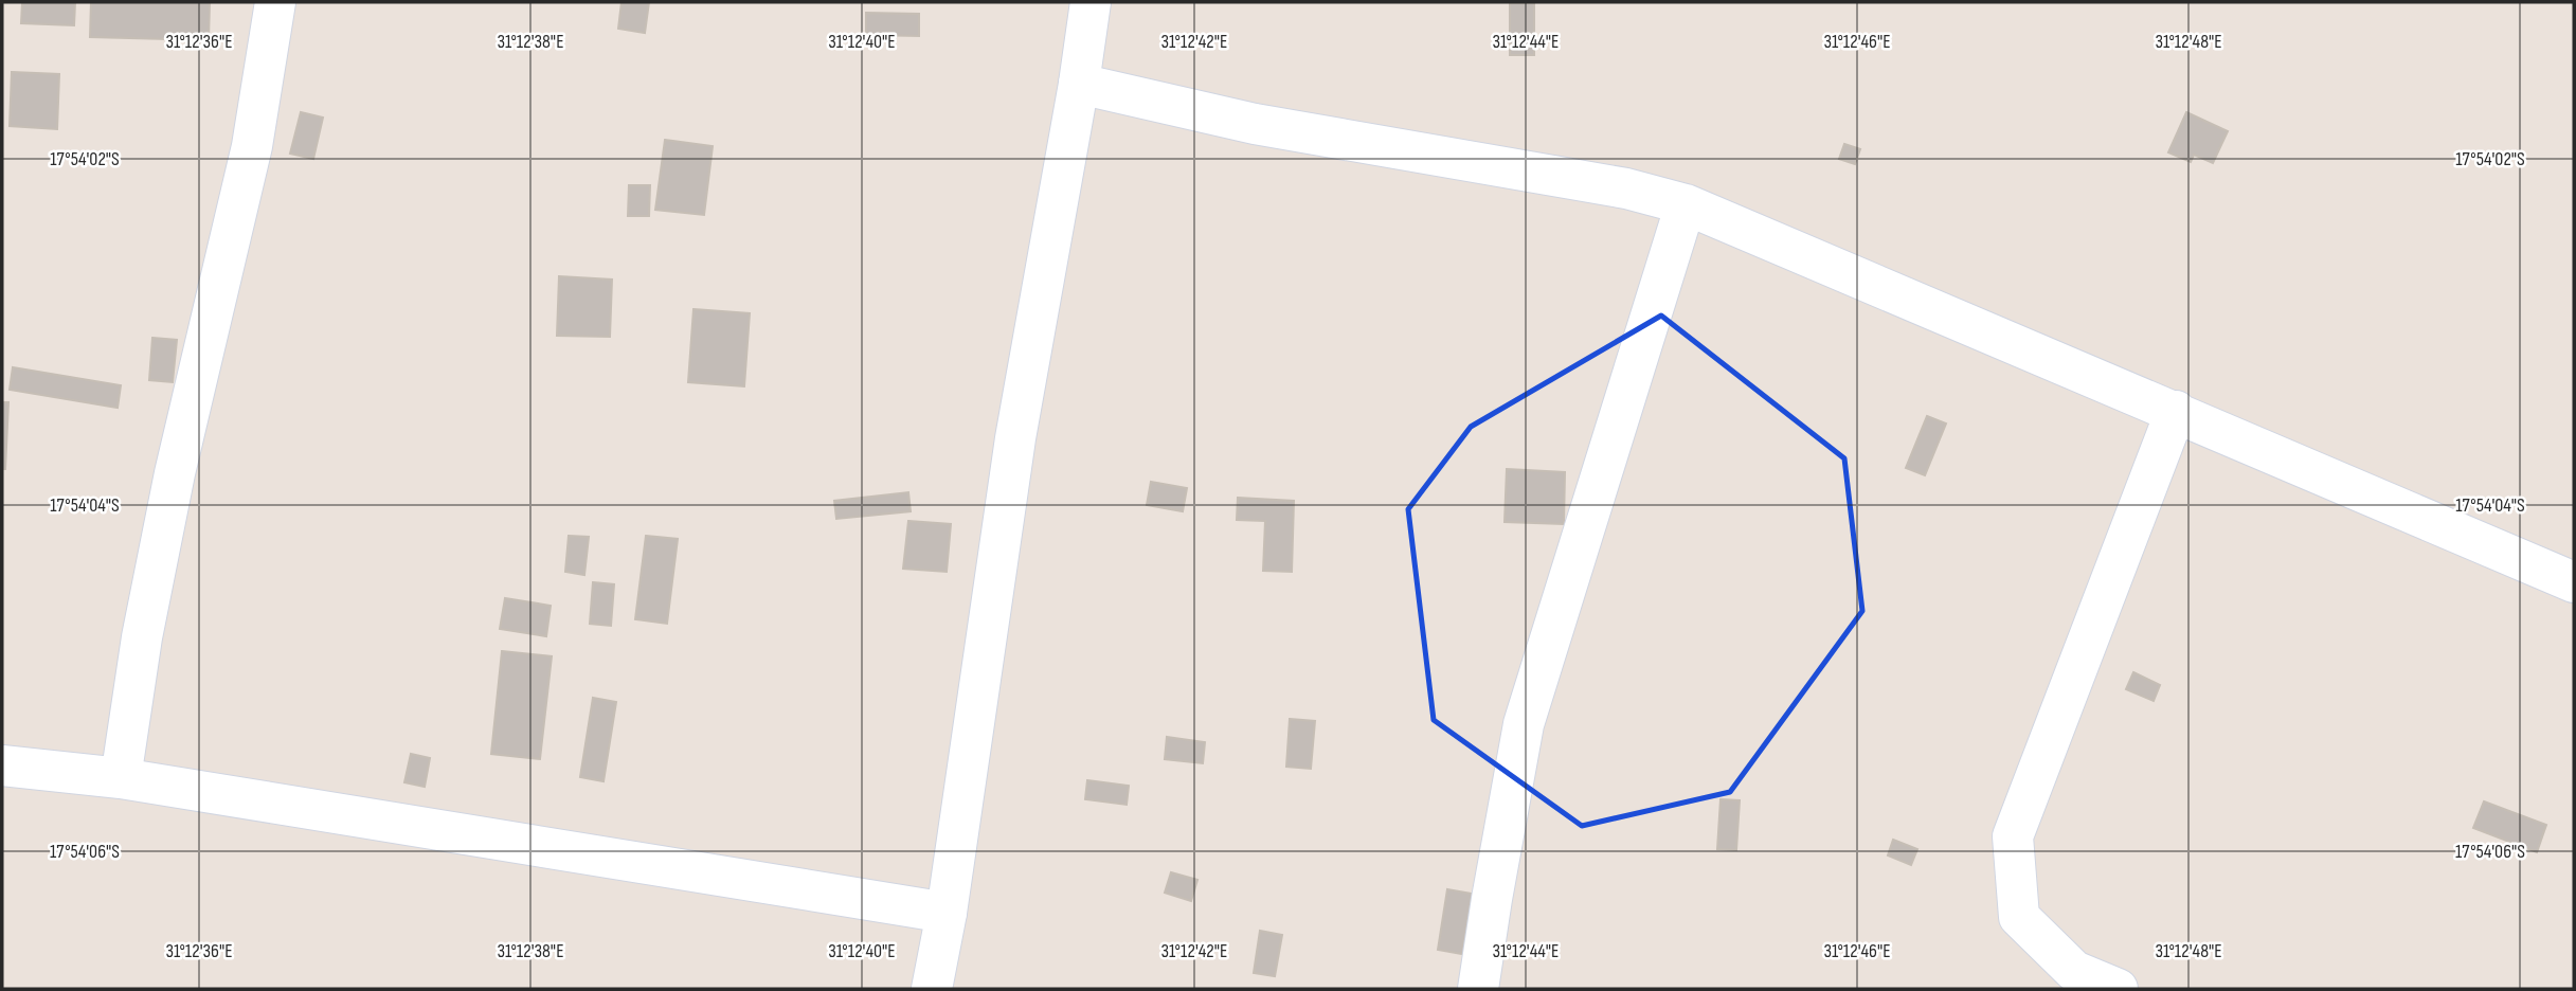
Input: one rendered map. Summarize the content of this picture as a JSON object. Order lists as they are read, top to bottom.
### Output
{
  "coordinates": [
    "31°12'36\"E",
    "31°12'38\"E",
    "31°12'40\"E",
    "31°12'42\"E",
    "31°12'44\"E",
    "31°12'46\"E",
    "31°12'48\"E",
    "17°54'02\"S",
    "17°54'04\"S",
    "17°54'06\"S"
  ]
}
